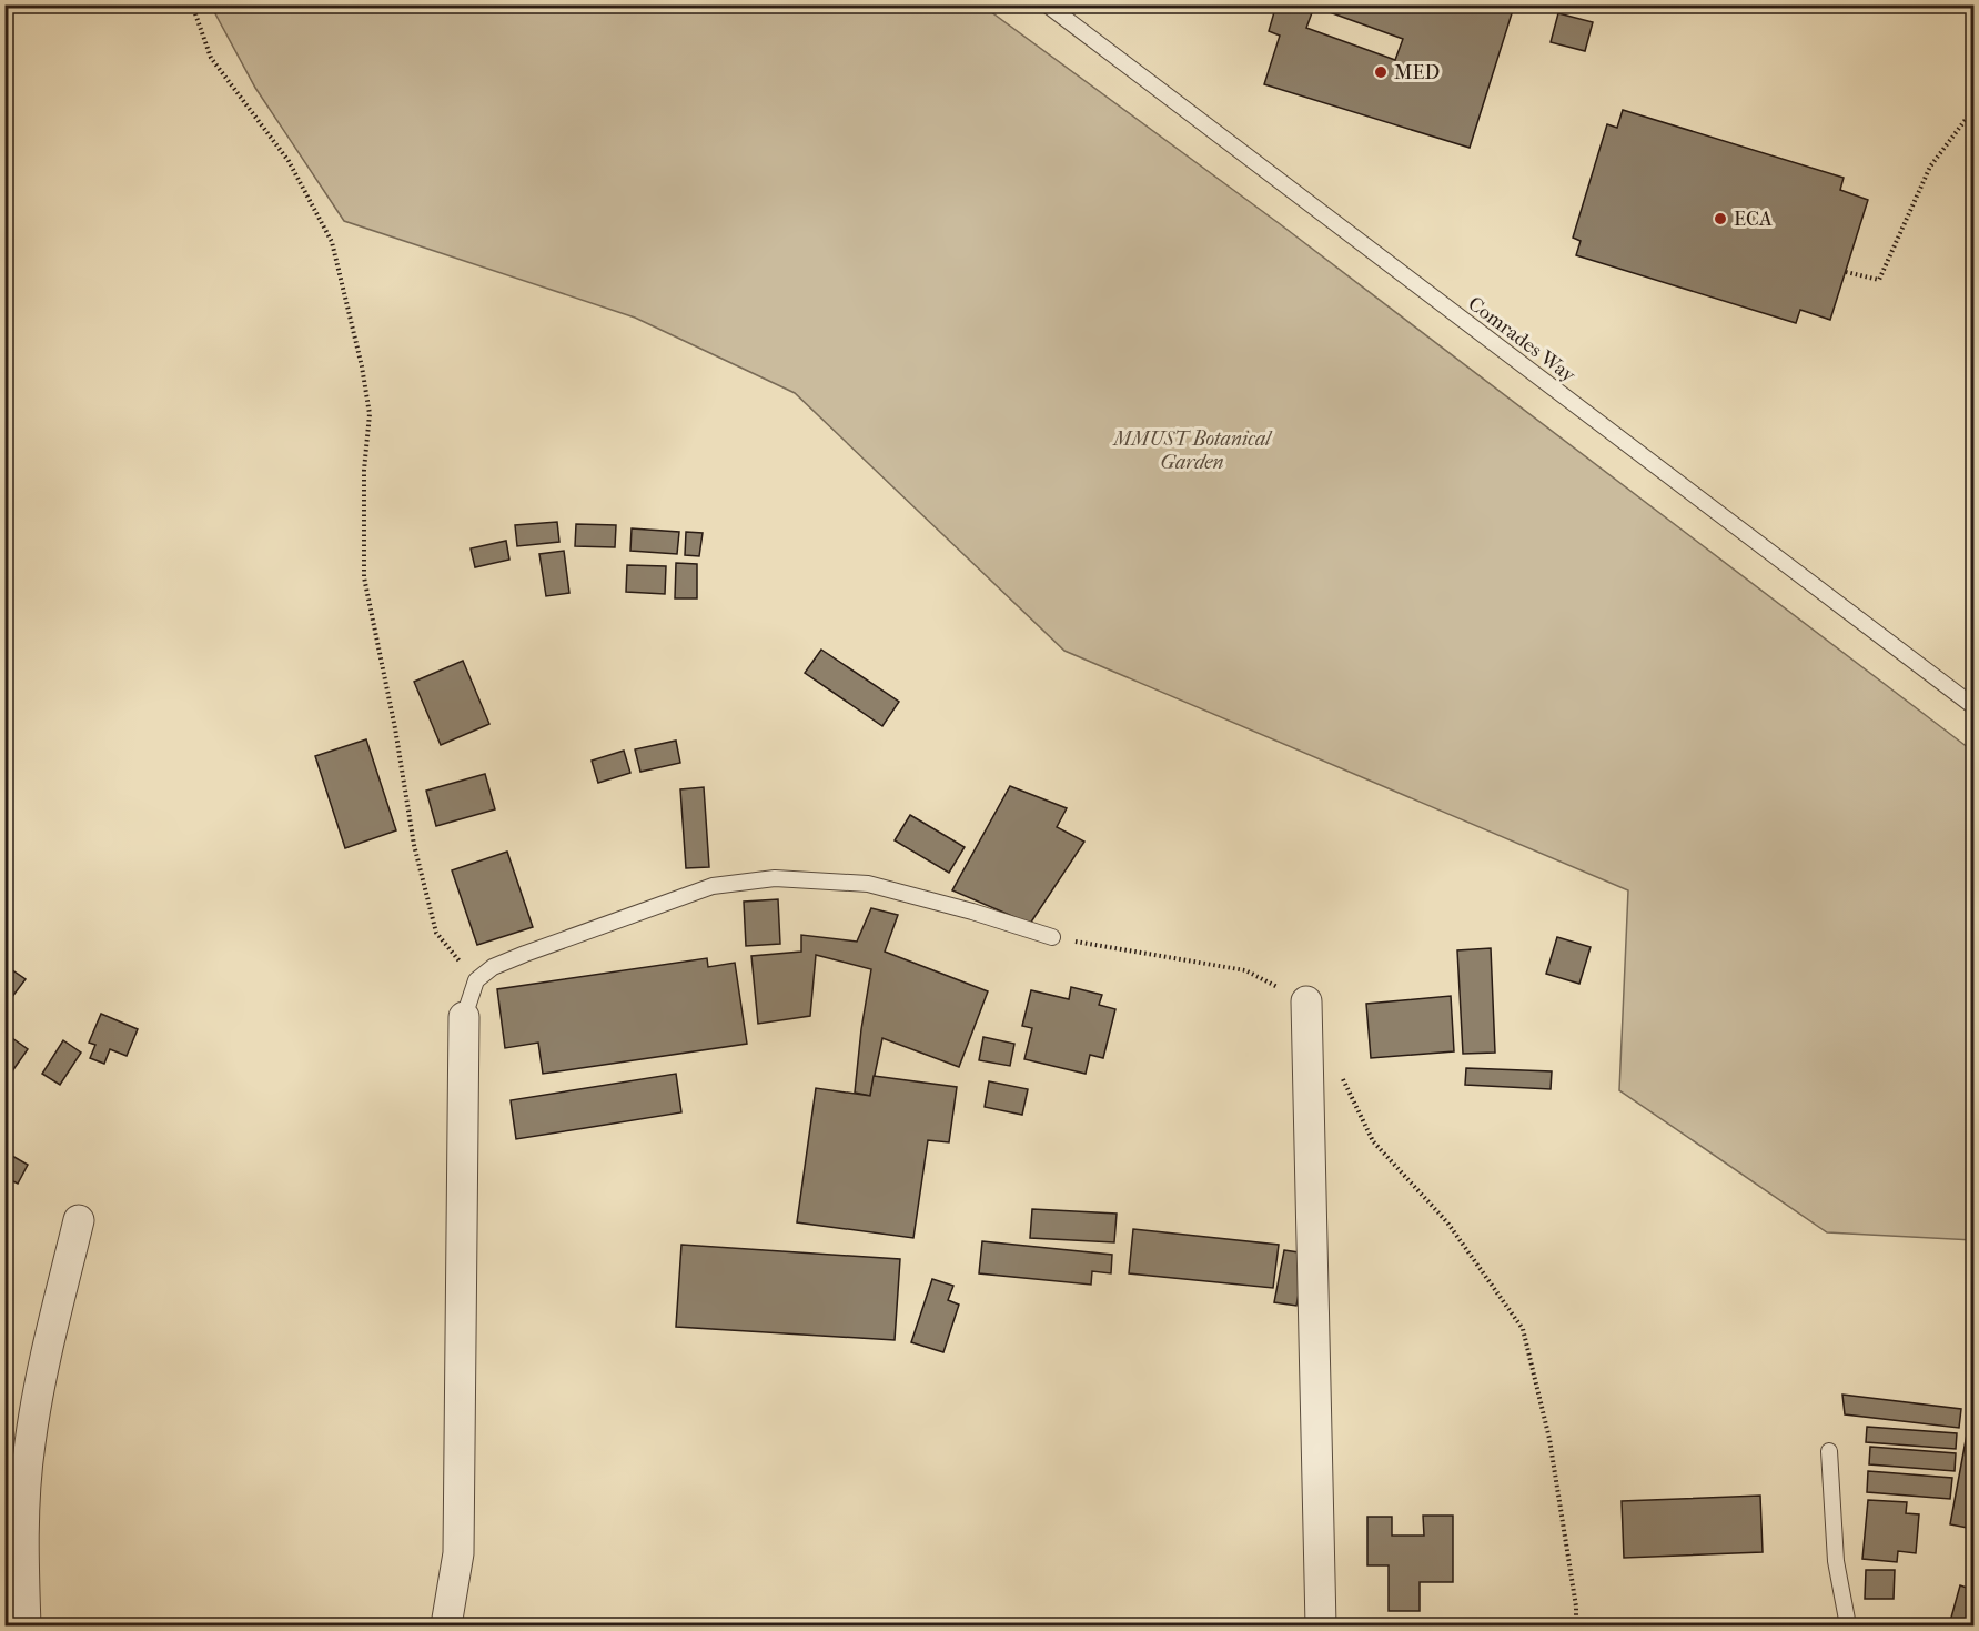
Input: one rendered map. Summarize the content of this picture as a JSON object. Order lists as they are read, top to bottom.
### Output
{
  "streets": {
    "lane": ["Comrades Way"]
  },
  "parks": ["MMUST Botanical Garden"],
  "places": ["MED", "ECA"]
}
